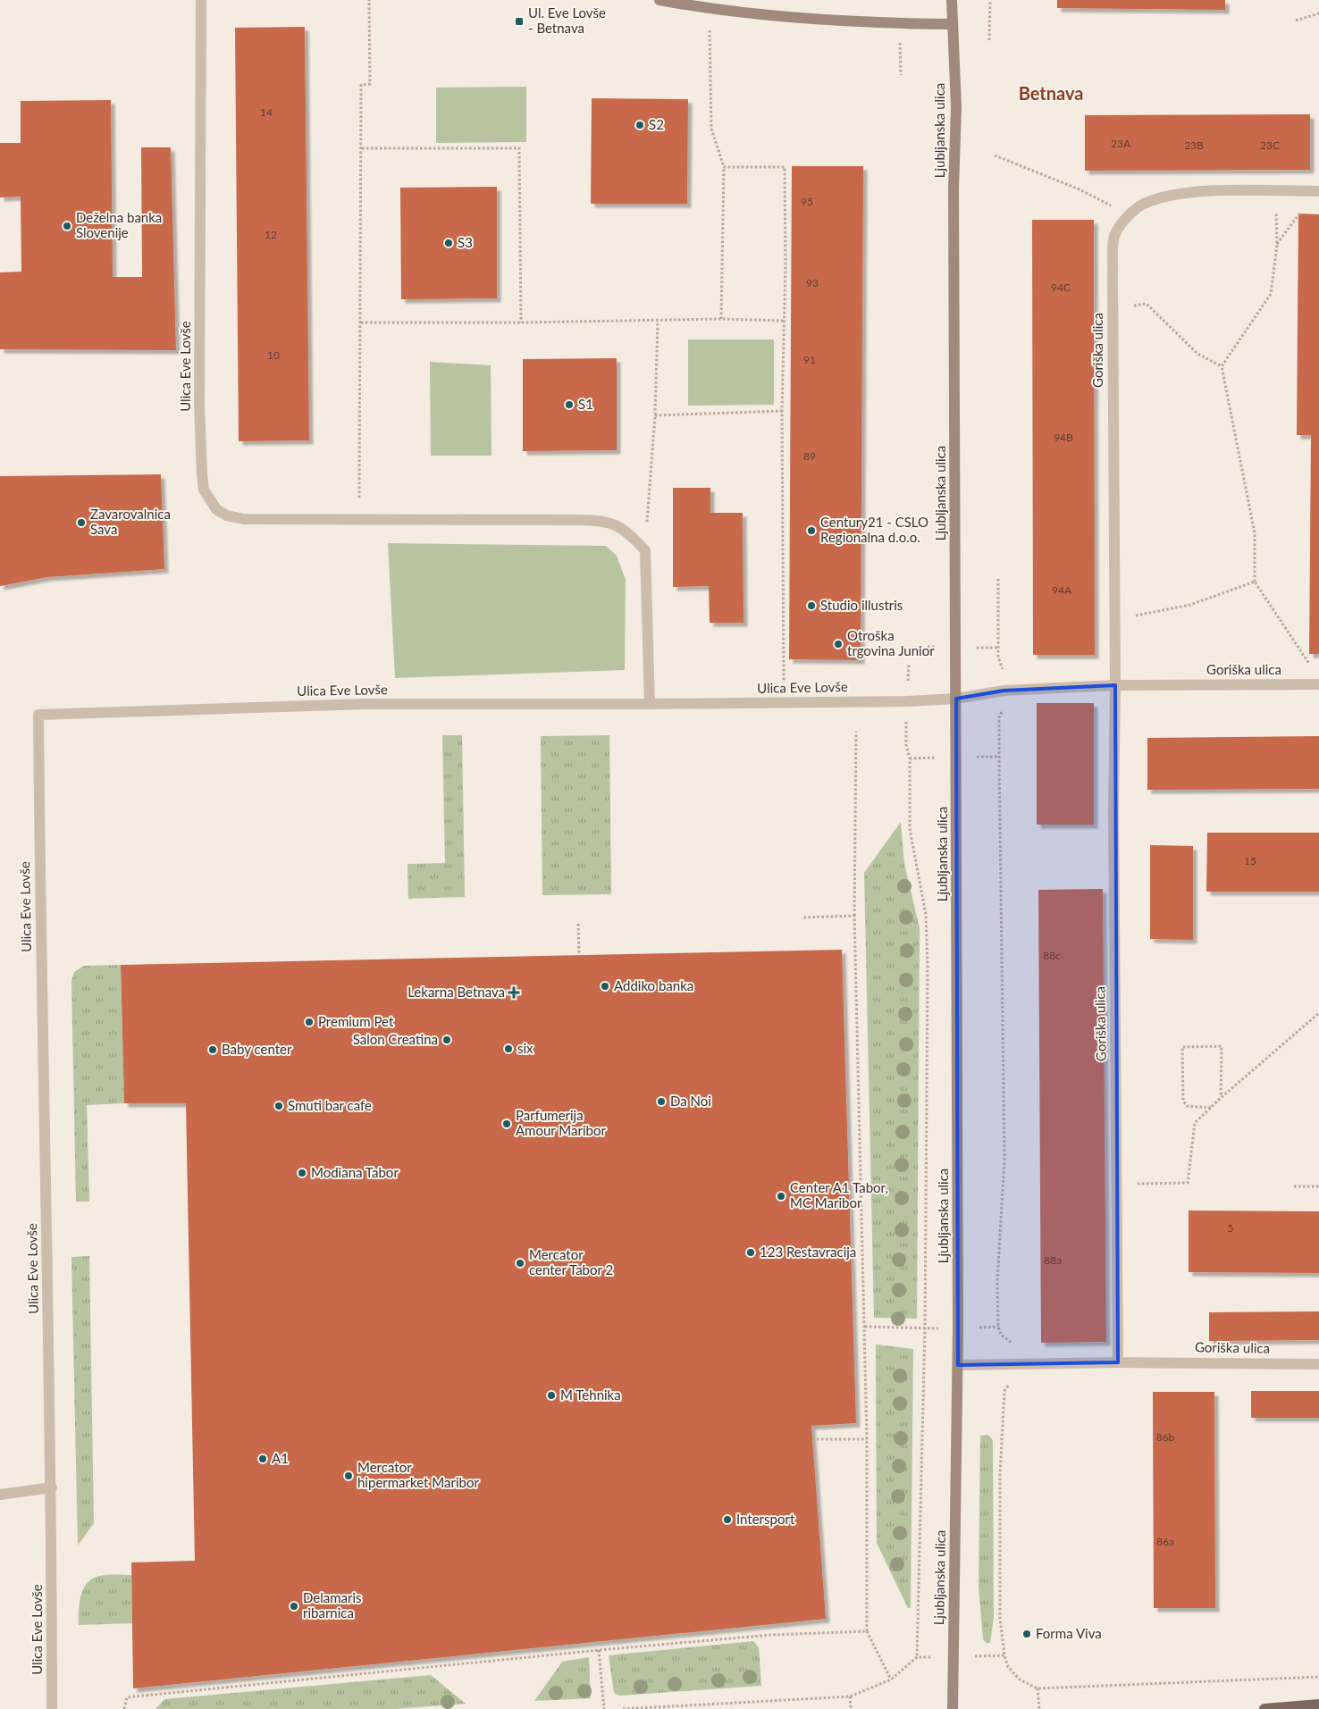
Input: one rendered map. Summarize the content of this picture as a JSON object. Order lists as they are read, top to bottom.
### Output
{
  "streets": {
    "street": ["Ljubljanska ulica", "Goriška ulica", "Ulica Eve Lovše"]
  },
  "crossings": [
    ["Ljubljanska ulica", "Goriška ulica"],
    ["Ljubljanska ulica", "Ulica Eve Lovše"],
    ["Goriška ulica", "Ulica Eve Lovše"]
  ],
  "districts": ["Betnava"],
  "places": {
    "transit": ["Ul. Eve Lovše - Betnava"],
    "other": [
      "S2",
      "Deželna banka Slovenije",
      "S3",
      "S1",
      "Zavarovalnica Sava",
      "Century21 - CSLO Regionalna d.o.o.",
      "Studio illustris",
      "Otroška trgovina Junior",
      "Addiko banka",
      "Premium Pet",
      "Salon Creatina",
      "six",
      "Baby center",
      "Da Noi",
      "Smuti bar cafe",
      "Parfumerija Amour Maribor",
      "Modiana Tabor",
      "Center A1 Tabor, MC Maribor",
      "123 Restavracija",
      "Mercator center Tabor 2",
      "M Tehnika",
      "A1",
      "Mercator hipermarket Maribor",
      "Intersport",
      "Delamaris ribarnica",
      "Forma Viva"
    ],
    "health": ["Lekarna Betnava"]
  },
  "house_numbers": [
    "14",
    "23A",
    "23B",
    "23C",
    "95",
    "12",
    "93",
    "94C",
    "10",
    "91",
    "94B",
    "89",
    "94A",
    "15",
    "88c",
    "5",
    "88a",
    "86b",
    "86a"
  ]
}
